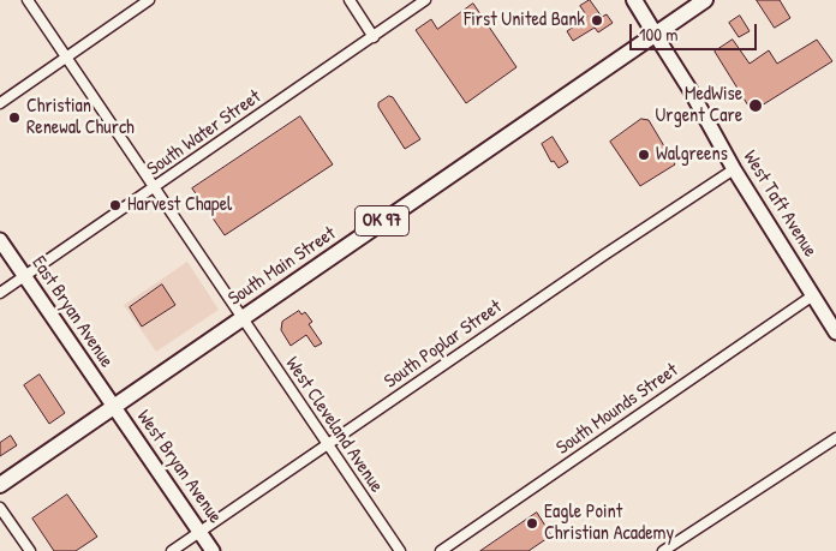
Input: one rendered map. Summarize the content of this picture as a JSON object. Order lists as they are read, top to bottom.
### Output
{
  "streets": {
    "main road": ["OK 97", "South Main Street"],
    "street": [
      "South Water Street",
      "West Taft Avenue",
      "East Bryan Avenue",
      "South Poplar Street",
      "South Mounds Street",
      "West Cleveland Avenue",
      "West Bryan Avenue"
    ]
  },
  "crossings": [
    ["South Water Street", "East Bryan Avenue"],
    ["South Water Street", "West Cleveland Avenue"],
    ["West Taft Avenue", "South Main Street"],
    ["West Taft Avenue", "South Poplar Street"],
    ["West Taft Avenue", "South Mounds Street"],
    ["South Main Street", "East Bryan Avenue"],
    ["South Main Street", "West Cleveland Avenue"],
    ["South Main Street", "West Bryan Avenue"],
    ["East Bryan Avenue", "West Bryan Avenue"],
    ["South Poplar Street", "West Cleveland Avenue"],
    ["South Poplar Street", "West Bryan Avenue"]
  ],
  "places": [
    "First United Bank",
    "MedWise Urgent Care",
    "Christian Renewal Church",
    "Walgreens",
    "Harvest Chapel",
    "Eagle Point Christian Academy"
  ],
  "scale_bar": "100 m"
}
